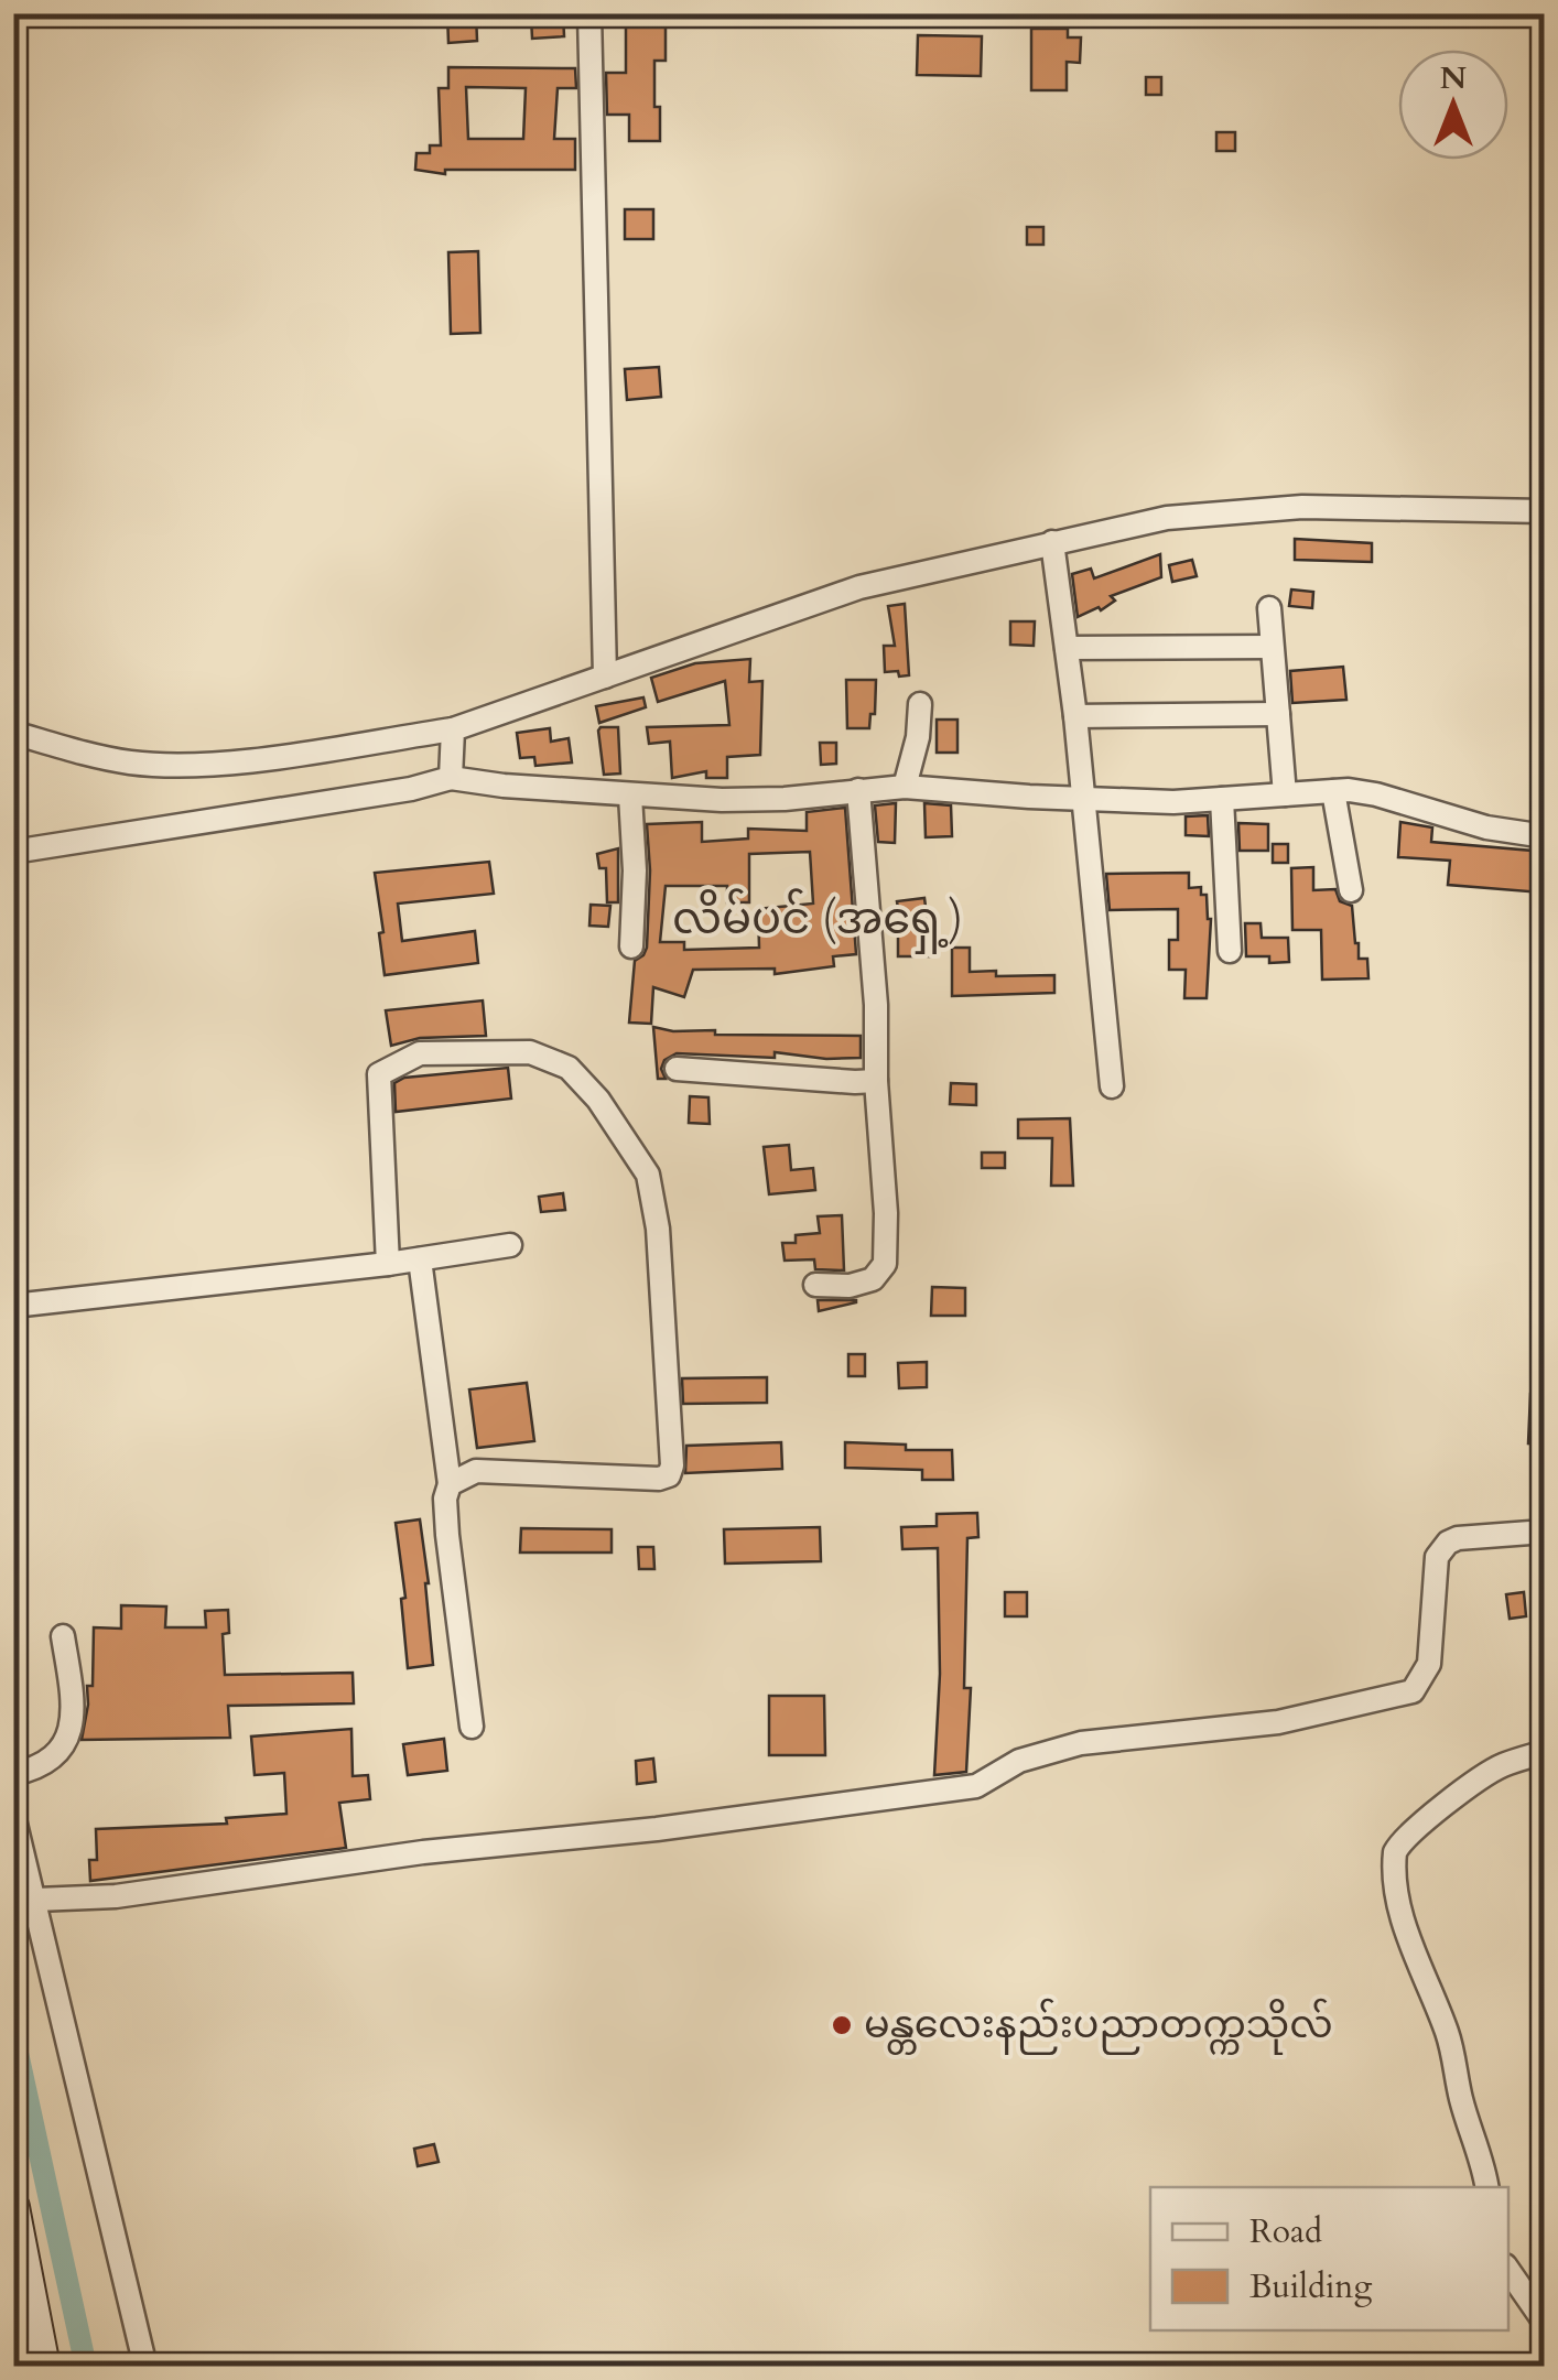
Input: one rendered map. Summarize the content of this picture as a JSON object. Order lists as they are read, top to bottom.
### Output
{
  "districts": ["လိမ်ပင် (အရှေ့)"],
  "places": ["မန္တလေးနည်းပညာတက္ကသိုလ်"],
  "legend": ["Road", "Building"],
  "north": "top"
}
